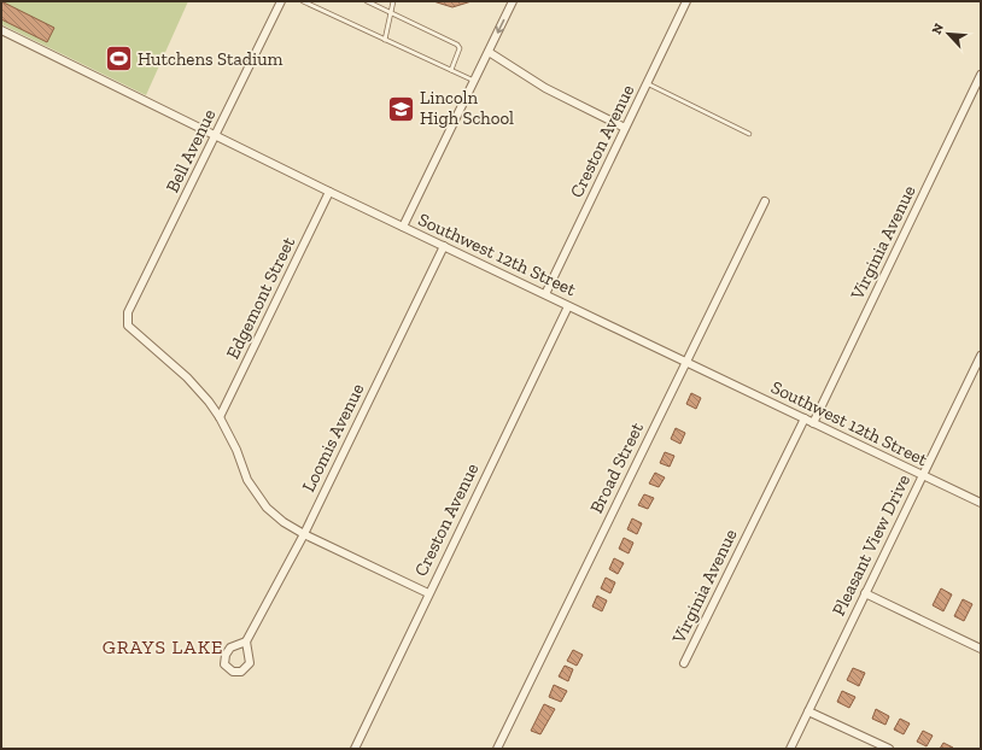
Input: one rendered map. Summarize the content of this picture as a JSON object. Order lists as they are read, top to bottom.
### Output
{
  "streets": {
    "street": [
      "Creston Avenue",
      "Bell Avenue",
      "Virginia Avenue",
      "Southwest 12th Street",
      "Edgemont Street",
      "Loomis Avenue",
      "Broad Street",
      "Pleasant View Drive"
    ]
  },
  "crossings": [
    ["Creston Avenue", "Southwest 12th Street"],
    ["Bell Avenue", "Southwest 12th Street"],
    ["Bell Avenue", "Edgemont Street"],
    ["Virginia Avenue", "Southwest 12th Street"],
    ["Southwest 12th Street", "Edgemont Street"],
    ["Southwest 12th Street", "Loomis Avenue"],
    ["Southwest 12th Street", "Broad Street"],
    ["Southwest 12th Street", "Pleasant View Drive"]
  ],
  "districts": ["GRAYS LAKE"],
  "places": {
    "sports": ["Hutchens Stadium"],
    "school or university": ["Lincoln High School"]
  },
  "north": "top left"
}
